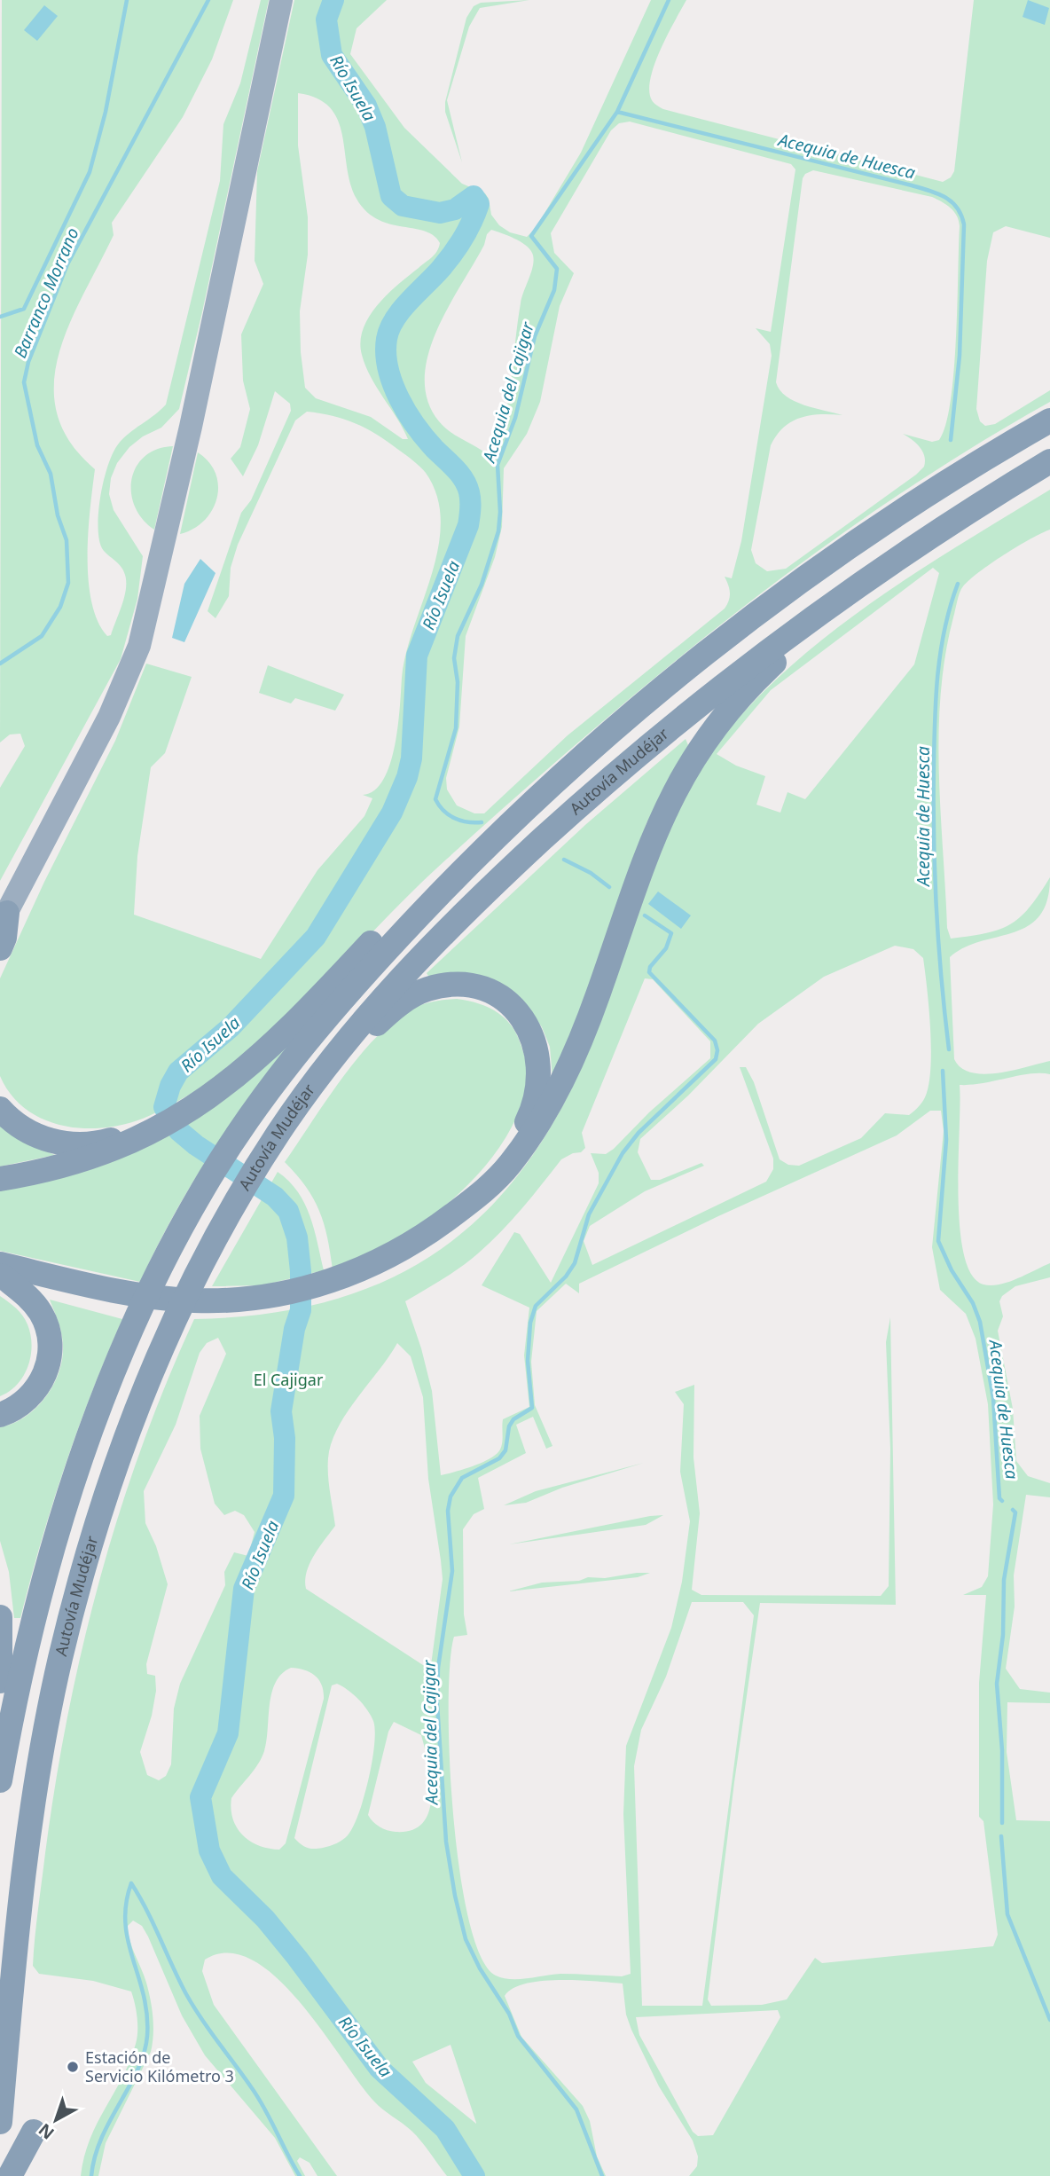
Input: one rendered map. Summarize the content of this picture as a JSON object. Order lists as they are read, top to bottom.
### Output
{
  "streets": {
    "highway": ["Autovía Mudéjar"]
  },
  "water": [
    "Río Isuela",
    "Acequia de Huesca",
    "Barranco Morrano",
    "Acequia del Cajigar"
  ],
  "parks": ["El Cajigar"],
  "places": ["Estación de Servicio Kilómetro 3"],
  "north": "bottom left"
}
